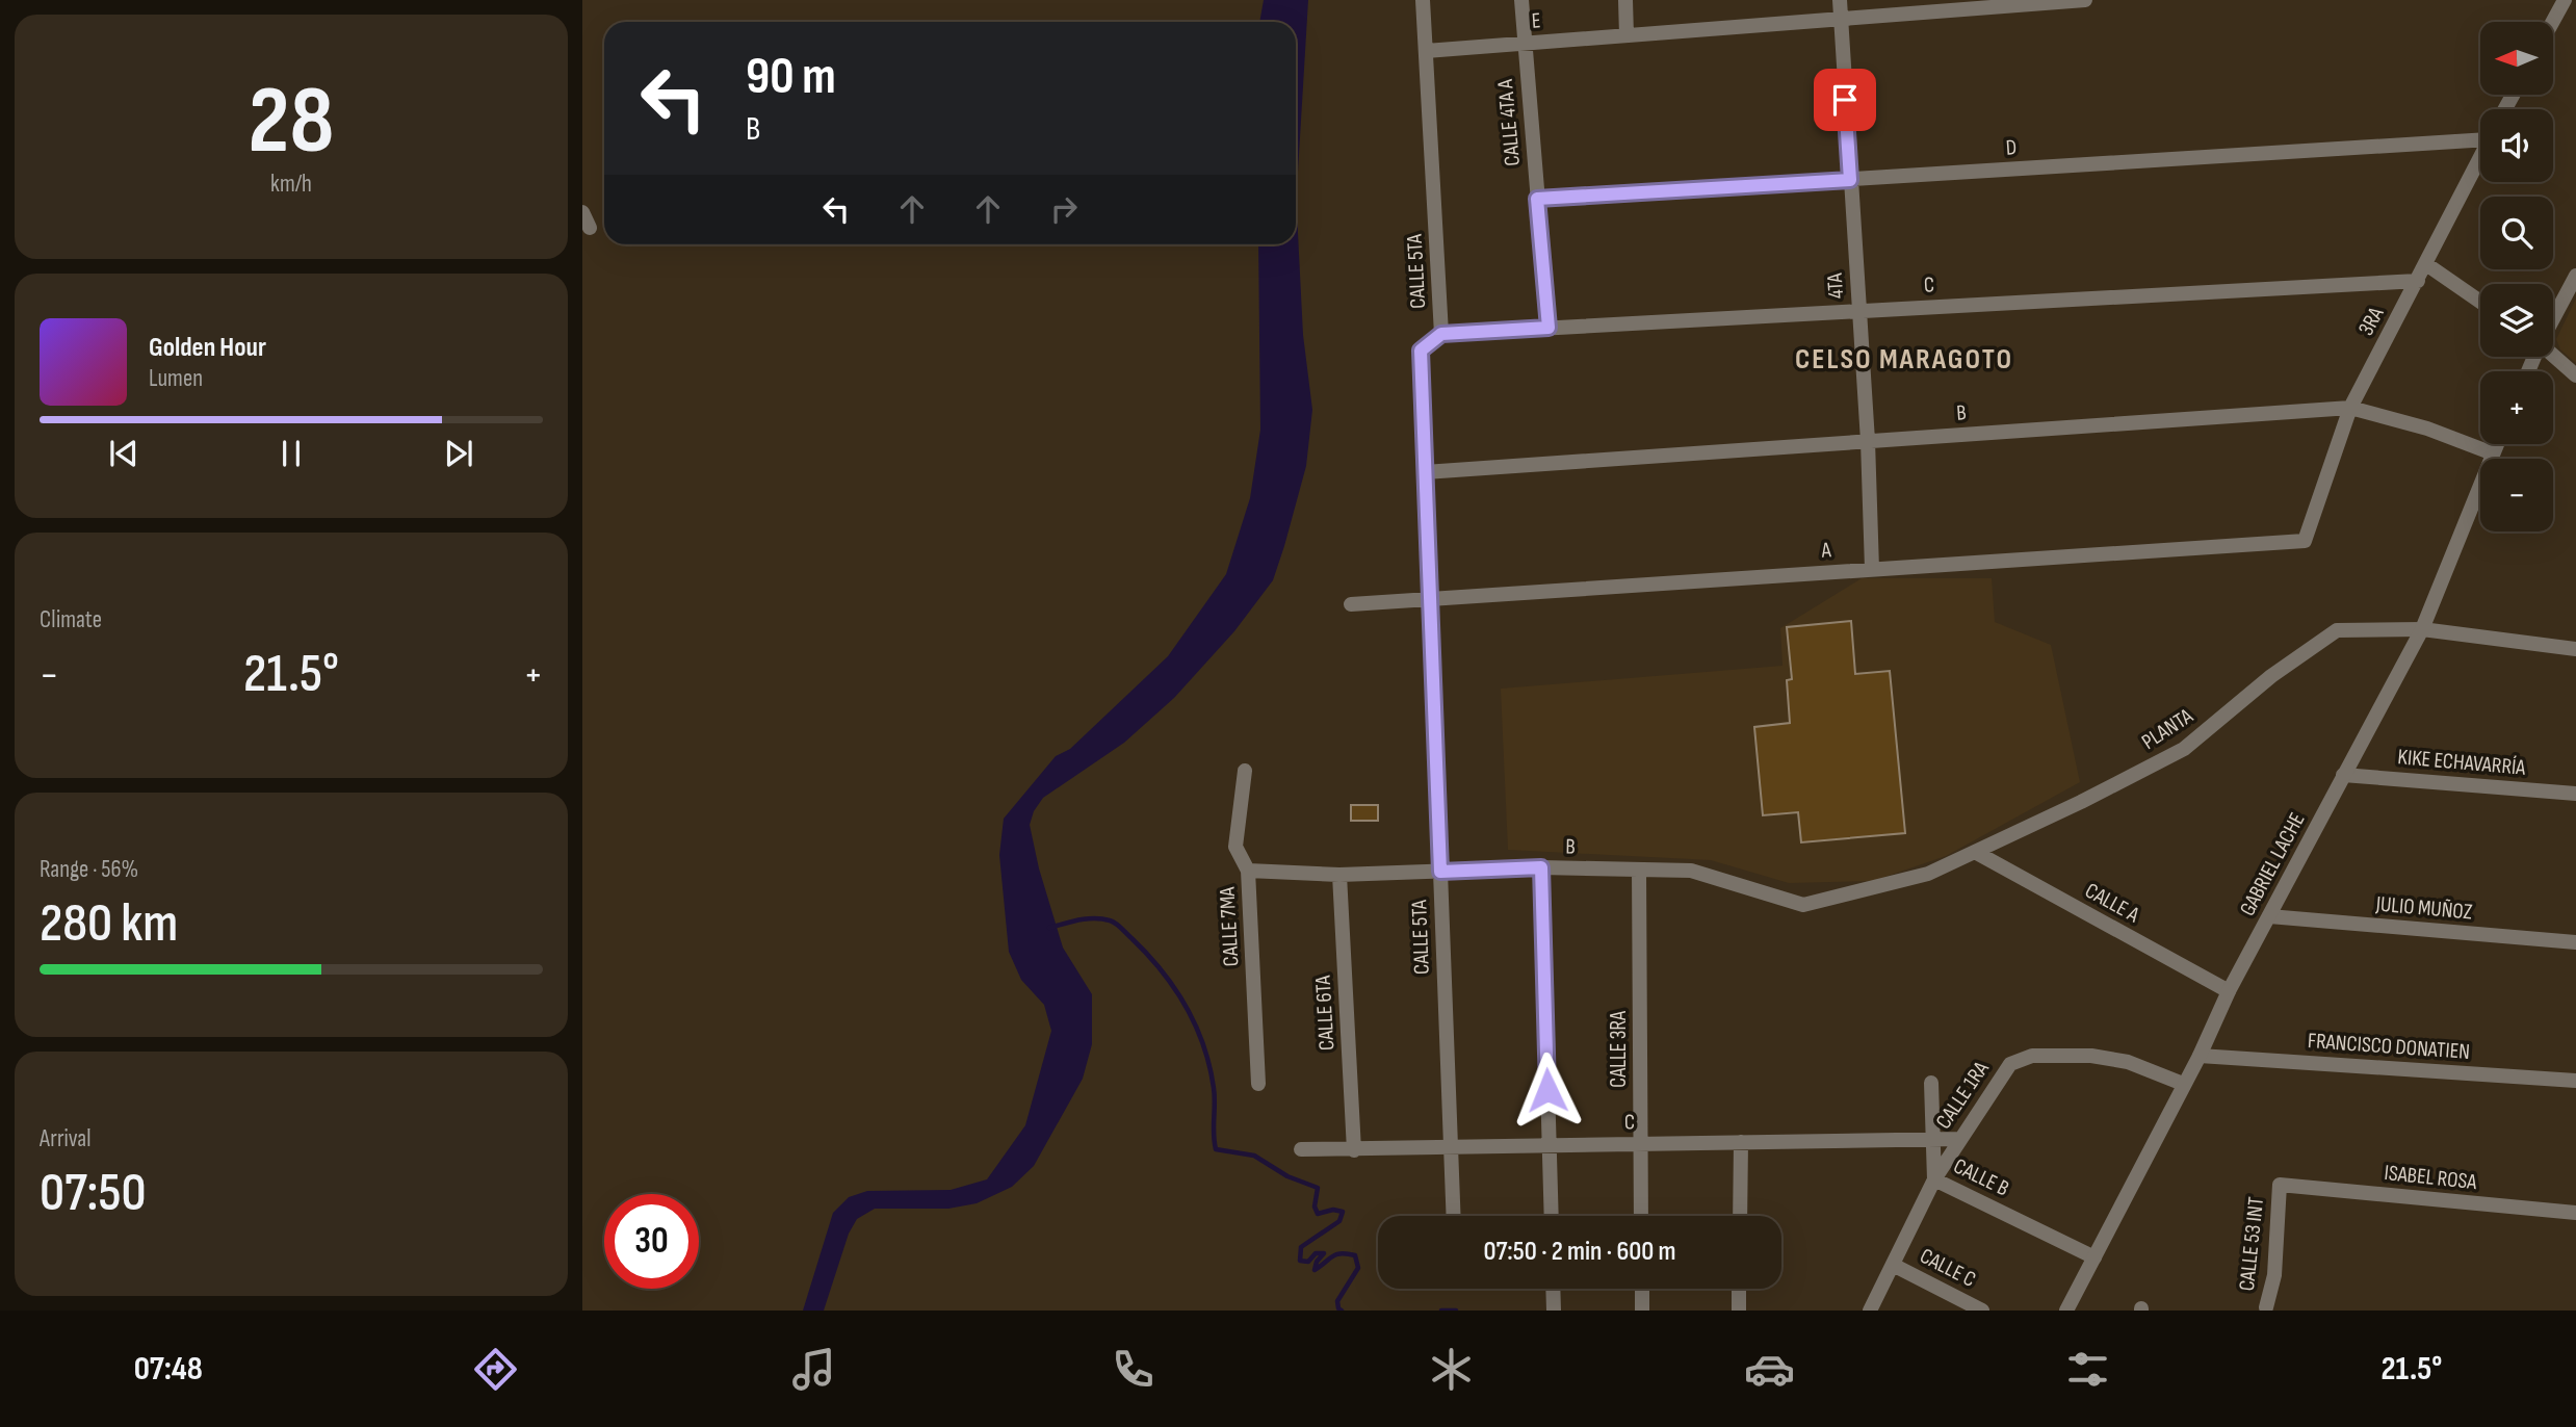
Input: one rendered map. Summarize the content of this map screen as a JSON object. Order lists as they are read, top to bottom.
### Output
{
  "streets": {
    "street": [
      "E",
      "CALLE 4TA A",
      "D",
      "CALLE 5TA",
      "C",
      "4TA",
      "3RA",
      "B",
      "A",
      "PLANTA",
      "KIKE ECHAVARRÍA",
      "GABRIEL LACHE",
      "CALLE A",
      "JULIO MUÑOZ",
      "CALLE 7MA",
      "CALLE 6TA",
      "FRANCISCO DONATIEN",
      "CALLE 3RA",
      "CALLE 1RA",
      "CALLE B",
      "ISABEL ROSA",
      "CALLE 53 INT",
      "CALLE C"
    ]
  },
  "crossings": [
    ["E", "CALLE 4TA A"],
    ["E", "CALLE 5TA"],
    ["E", "4TA"],
    ["CALLE 4TA A", "D"],
    ["CALLE 4TA A", "C"],
    ["D", "4TA"],
    ["CALLE 5TA", "C"],
    ["CALLE 5TA", "B"],
    ["CALLE 5TA", "A"],
    ["C", "4TA"],
    ["C", "3RA"],
    ["C", "CALLE 6TA"],
    ["C", "CALLE 3RA"],
    ["C", "CALLE 1RA"],
    ["C", "CALLE B"],
    ["4TA", "B"],
    ["4TA", "A"],
    ["3RA", "B"],
    ["3RA", "A"],
    ["B", "PLANTA"],
    ["B", "GABRIEL LACHE"],
    ["B", "CALLE 7MA"],
    ["B", "CALLE 6TA"],
    ["B", "CALLE 3RA"],
    ["PLANTA", "GABRIEL LACHE"],
    ["PLANTA", "CALLE A"],
    ["KIKE ECHAVARRÍA", "GABRIEL LACHE"],
    ["GABRIEL LACHE", "CALLE A"],
    ["GABRIEL LACHE", "JULIO MUÑOZ"],
    ["GABRIEL LACHE", "FRANCISCO DONATIEN"],
    ["GABRIEL LACHE", "CALLE 1RA"],
    ["GABRIEL LACHE", "CALLE B"],
    ["CALLE 1RA", "CALLE B"],
    ["CALLE 1RA", "CALLE C"],
    ["ISABEL ROSA", "CALLE 53 INT"]
  ],
  "districts": ["CELSO MARAGOTO"],
  "north": "left",
  "page": {
    "tile": [
      ["28", "km/h"],
      "Climate",
      ["Range · 56%", "280 km"],
      ["Arrival", "07:50"]
    ],
    "map_buttons": ["+", "−"],
    "turn": ["90 m", "B"],
    "song": ["Golden Hour", "Lumen"],
    "heat": ["−", "21.5°", "+"],
    "limit": "30",
    "trip": "07:50 · 2 min · 600 m",
    "tabs": ["07:48", "21.5°"]
  }
}
